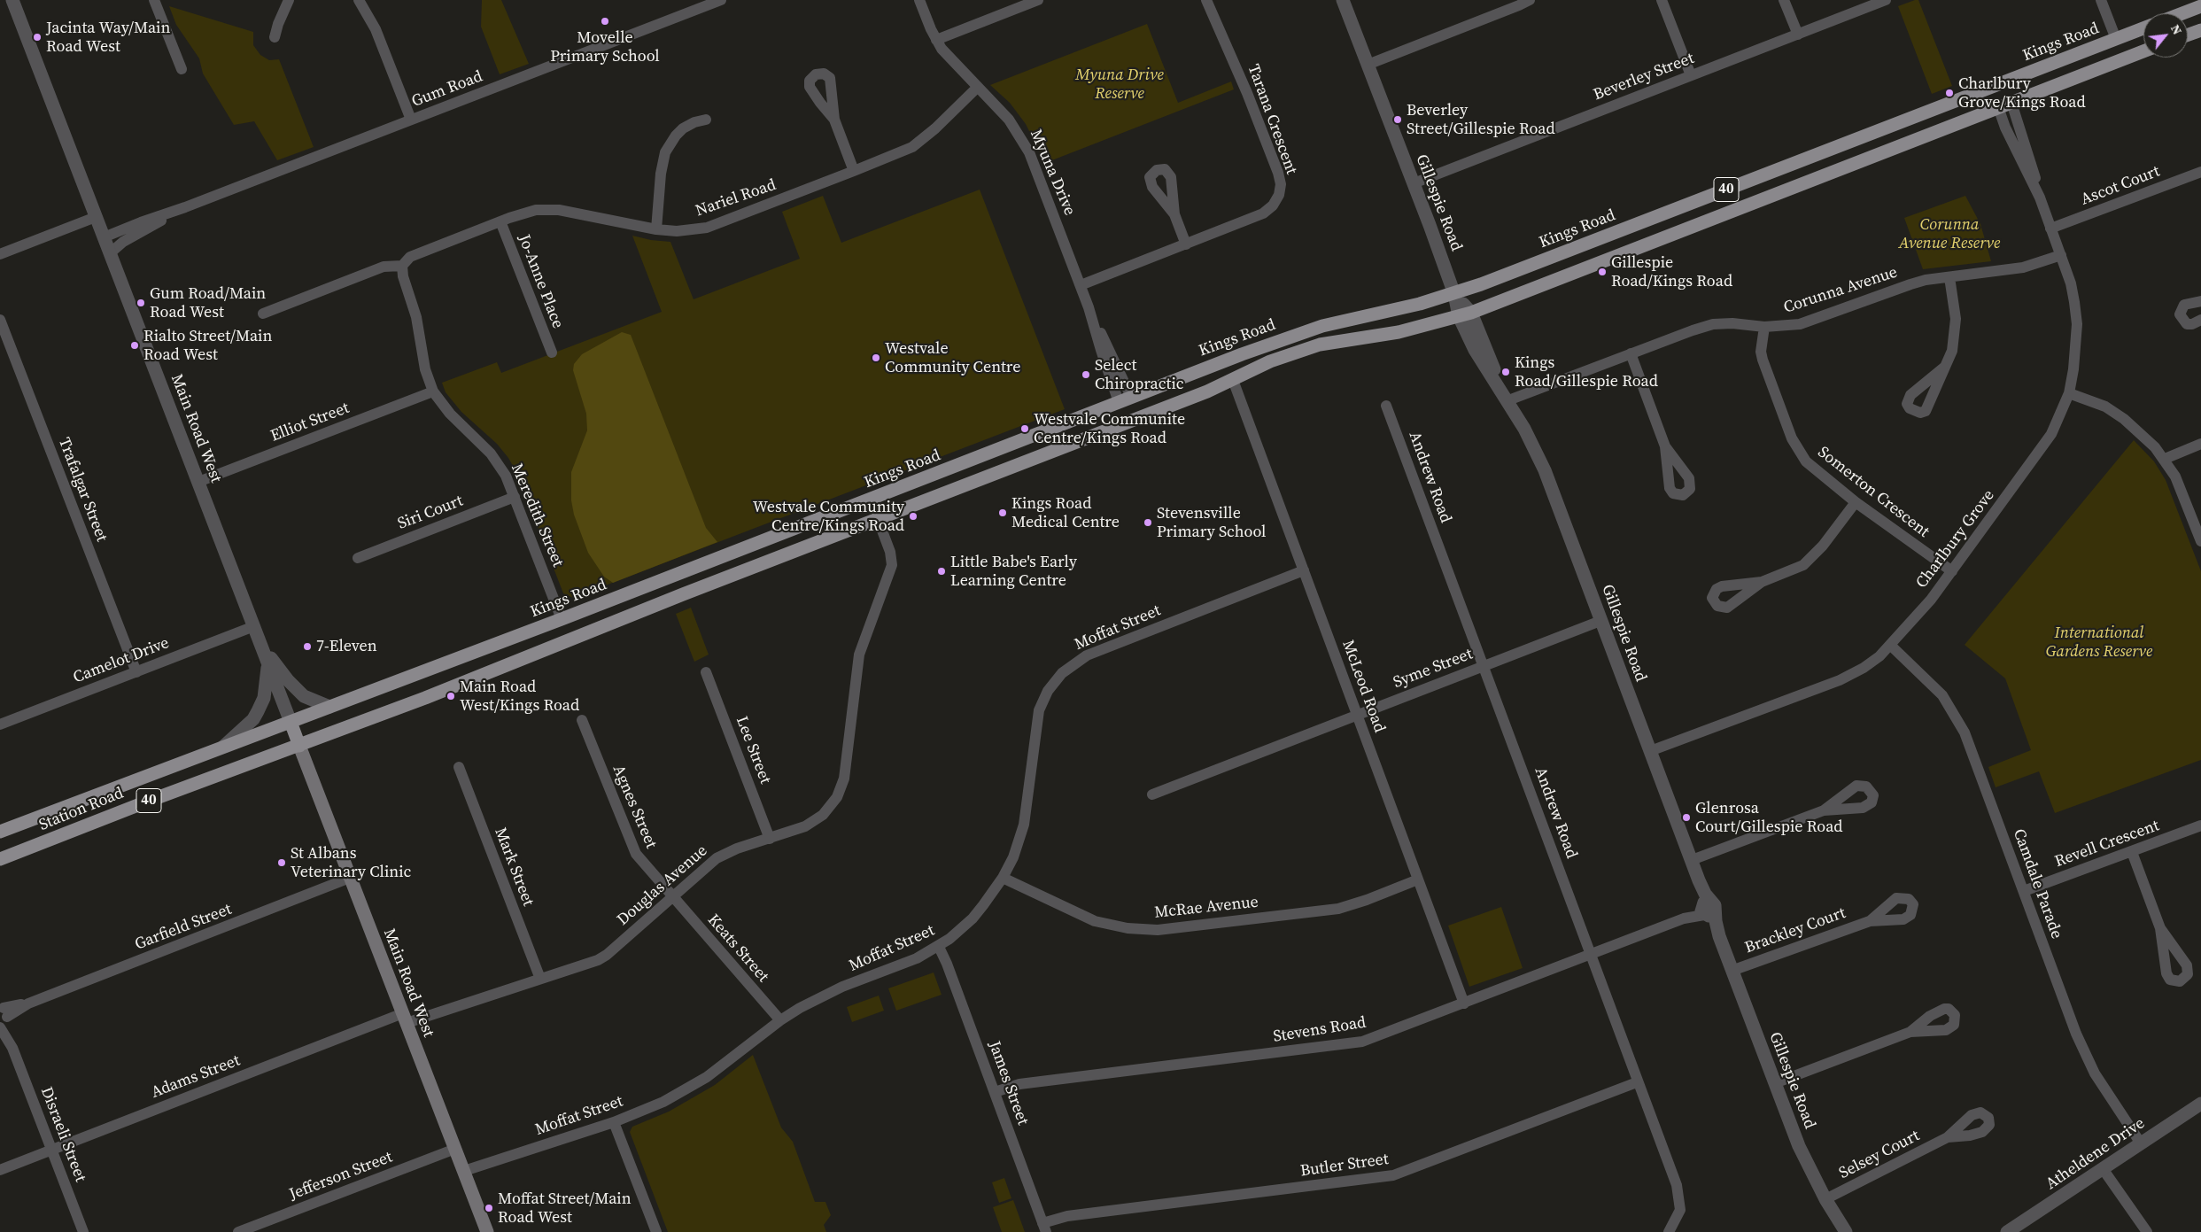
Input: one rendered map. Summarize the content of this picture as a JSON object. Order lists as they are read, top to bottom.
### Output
{
  "streets": {
    "main road": [
      "Kings Road",
      "40",
      "Main Road West",
      "Station Road"
    ],
    "street": [
      "Beverley Street",
      "Gum Road",
      "Tarana Crescent",
      "Myuna Drive",
      "Ascot Court",
      "Nariel Road",
      "Gillespie Road",
      "Jo-Anne Place",
      "Corunna Avenue",
      "Elliot Street",
      "Andrew Road",
      "Trafalgar Street",
      "Somerton Crescent",
      "Siri Court",
      "Meredith Street",
      "Charlbury Grove",
      "Moffat Street",
      "Camelot Drive",
      "Syme Street",
      "McLeod Road",
      "Lee Street",
      "Agnes Street",
      "Revell Crescent",
      "Mark Street",
      "Camdale Parade",
      "Douglas Avenue",
      "McRae Avenue",
      "Garfield Street",
      "Brackley Court",
      "Keats Street",
      "Stevens Road",
      "Adams Street",
      "James Street",
      "Disraeli Street",
      "Atheldene Drive",
      "Selsey Court",
      "Butler Street",
      "Jefferson Street"
    ]
  },
  "crossings": [
    ["Kings Road", "Myuna Drive"],
    ["Kings Road", "Gillespie Road"],
    ["Kings Road", "Main Road West"],
    ["Kings Road", "Meredith Street"],
    ["Kings Road", "Charlbury Grove"],
    ["Kings Road", "McLeod Road"],
    ["Kings Road", "Station Road"],
    ["Kings Road", "Douglas Avenue"],
    ["Beverley Street", "Gillespie Road"],
    ["Gum Road", "Main Road West"],
    ["Tarana Crescent", "Myuna Drive"],
    ["Myuna Drive", "Nariel Road"],
    ["Ascot Court", "Charlbury Grove"],
    ["Nariel Road", "Jo-Anne Place"],
    ["Nariel Road", "Meredith Street"],
    ["Gillespie Road", "Corunna Avenue"],
    ["Gillespie Road", "Charlbury Grove"],
    ["Gillespie Road", "Syme Street"],
    ["Gillespie Road", "Brackley Court"],
    ["Gillespie Road", "Stevens Road"],
    ["Gillespie Road", "Selsey Court"],
    ["Corunna Avenue", "Somerton Crescent"],
    ["Corunna Avenue", "Charlbury Grove"],
    ["Elliot Street", "Main Road West"],
    ["Elliot Street", "Meredith Street"],
    ["Main Road West", "Moffat Street"],
    ["Main Road West", "Camelot Drive"],
    ["Main Road West", "Station Road"],
    ["Main Road West", "Douglas Avenue"],
    ["Main Road West", "Garfield Street"],
    ["Main Road West", "Adams Street"],
    ["Main Road West", "Jefferson Street"],
    ["Andrew Road", "Syme Street"],
    ["Andrew Road", "Stevens Road"],
    ["Andrew Road", "Butler Street"],
    ["Trafalgar Street", "Camelot Drive"],
    ["Somerton Crescent", "Charlbury Grove"],
    ["Siri Court", "Meredith Street"],
    ["Charlbury Grove", "Camdale Parade"],
    ["Moffat Street", "McLeod Road"],
    ["Moffat Street", "McRae Avenue"],
    ["Moffat Street", "Keats Street"],
    ["Moffat Street", "James Street"],
    ["Syme Street", "McLeod Road"],
    ["McLeod Road", "McRae Avenue"],
    ["McLeod Road", "Stevens Road"],
    ["Lee Street", "Douglas Avenue"],
    ["Agnes Street", "Douglas Avenue"],
    ["Agnes Street", "Keats Street"],
    ["Revell Crescent", "Camdale Parade"],
    ["Mark Street", "Douglas Avenue"],
    ["Camdale Parade", "Atheldene Drive"],
    ["Douglas Avenue", "Keats Street"],
    ["Douglas Avenue", "Adams Street"],
    ["Garfield Street", "Disraeli Street"],
    ["Stevens Road", "James Street"],
    ["Adams Street", "Disraeli Street"],
    ["James Street", "Butler Street"]
  ],
  "parks": ["Myuna Drive Reserve", "Corunna Avenue Reserve", "International Gardens Reserve"],
  "places": [
    "Movelle Primary School",
    "Jacinta Way/Main Road West",
    "Charlbury Grove/Kings Road",
    "Beverley Street/Gillespie Road",
    "Gillespie Road/Kings Road",
    "Gum Road/Main Road West",
    "Rialto Street/Main Road West",
    "Westvale Community Centre",
    "Kings Road/Gillespie Road",
    "Select Chiropractic",
    "Westvale Communite Centre/Kings Road",
    "Kings Road Medical Centre",
    "Westvale Community Centre/Kings Road",
    "Stevensville Primary School",
    "Little Babe's Early Learning Centre",
    "7-Eleven",
    "Main Road West/Kings Road",
    "Glenrosa Court/Gillespie Road",
    "St Albans Veterinary Clinic",
    "Moffat Street/Main Road West"
  ],
  "north": "top right"
}
